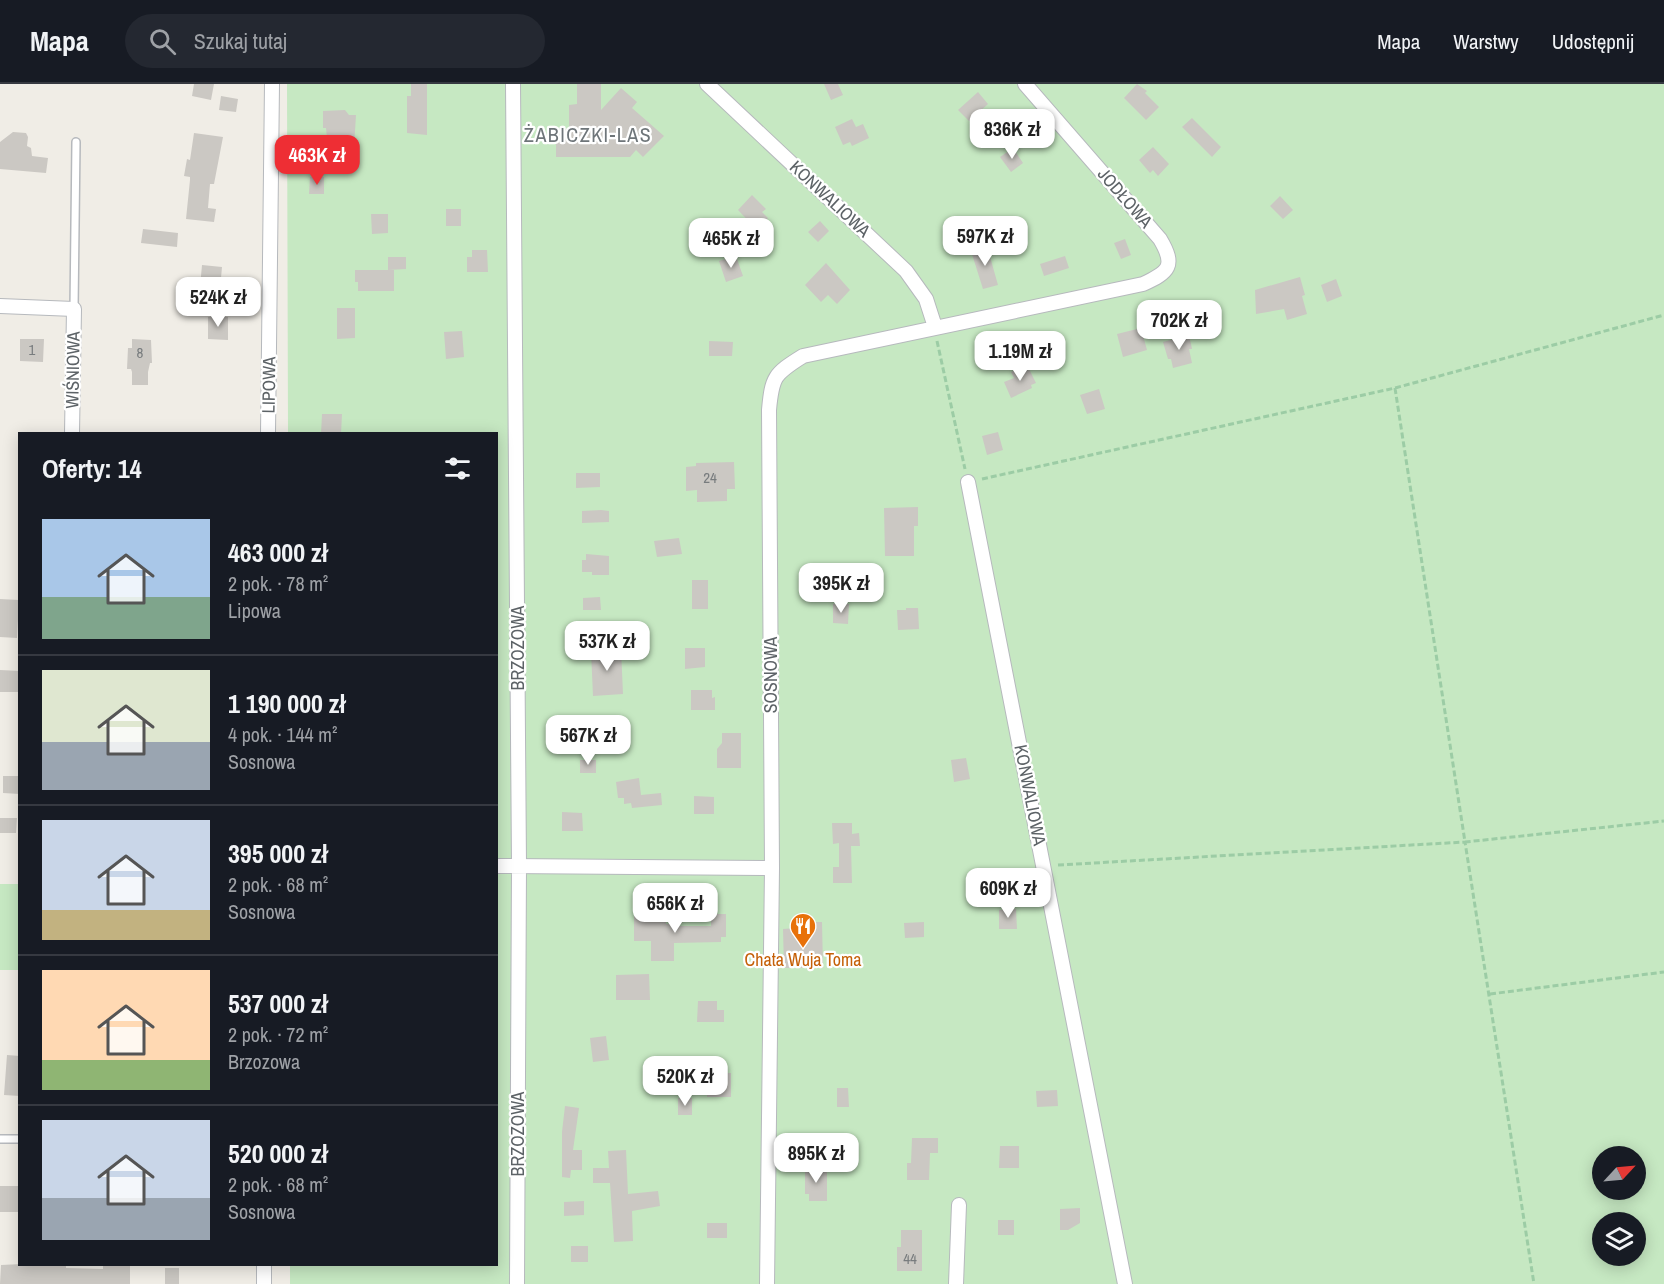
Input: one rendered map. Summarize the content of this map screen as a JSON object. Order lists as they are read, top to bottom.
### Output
{
  "streets": {
    "street": [
      "JODŁOWA",
      "KONWALIOWA",
      "WIŚNIOWA",
      "LIPOWA",
      "BRZOZOWA",
      "SOSNOWA"
    ]
  },
  "crossings": [
    ["JODŁOWA", "SOSNOWA"],
    ["KONWALIOWA", "SOSNOWA"]
  ],
  "districts": ["ŻABICZKI-LAS"],
  "places": {
    "restaurant": ["Chata Wuja Toma"]
  },
  "house_numbers": [
    "1",
    "8",
    "24",
    "44"
  ],
  "north": "top right",
  "page": {
    "header": "Mapa",
    "search": "Szukaj tutaj",
    "nav": ["Mapa", "Warstwy", "Udostępnij"],
    "price": [
      "836K zł",
      "463K zł",
      "597K zł",
      "465K zł",
      "524K zł",
      "702K zł",
      "1.19M zł",
      "395K zł",
      "537K zł",
      "567K zł",
      "609K zł",
      "656K zł",
      "520K zł",
      "895K zł"
    ],
    "heading": "Oferty: 14",
    "list": [
      {
        "name": "463 000 zł",
        "note": "2 pok. · 78 m² · Lipowa"
      },
      {
        "name": "1 190 000 zł",
        "note": "4 pok. · 144 m² · Sosnowa"
      },
      {
        "name": "395 000 zł",
        "note": "2 pok. · 68 m² · Sosnowa"
      },
      {
        "name": "537 000 zł",
        "note": "2 pok. · 72 m² · Brzozowa"
      },
      {
        "name": "520 000 zł",
        "note": "2 pok. · 68 m² · Sosnowa"
      }
    ]
  }
}
